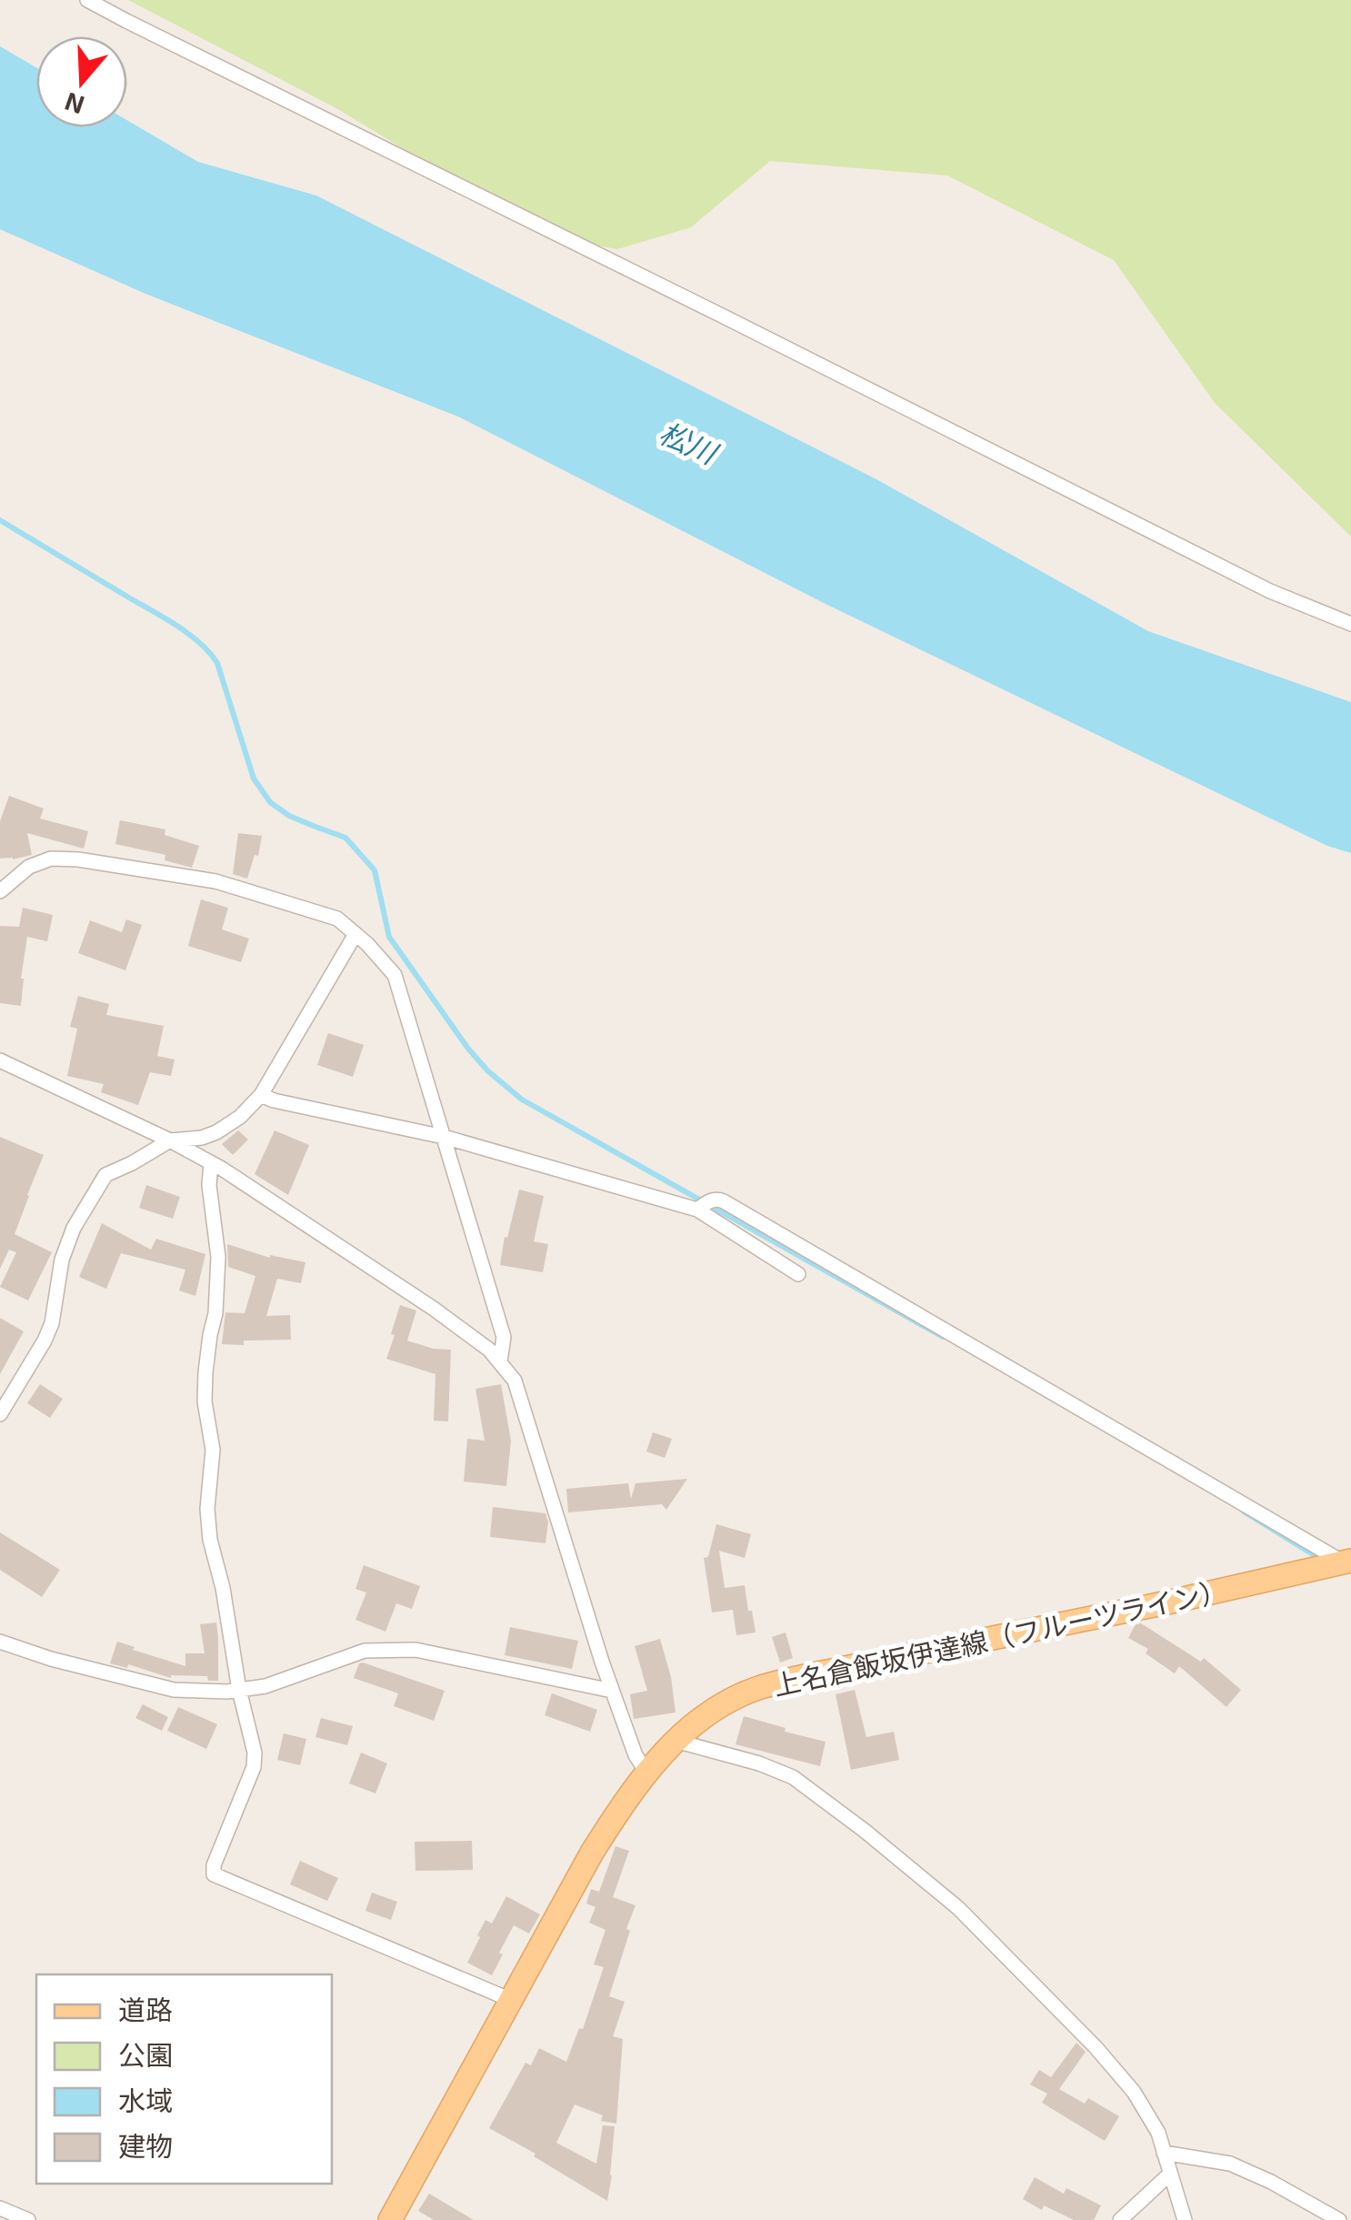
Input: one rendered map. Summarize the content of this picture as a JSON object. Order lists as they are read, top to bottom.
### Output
{
  "streets": {
    "main road": ["上名倉飯坂伊達線（フルーツライン）"]
  },
  "water": ["松川"],
  "legend": [
    "道路",
    "公園",
    "水域",
    "建物"
  ],
  "north": "bottom"
}
